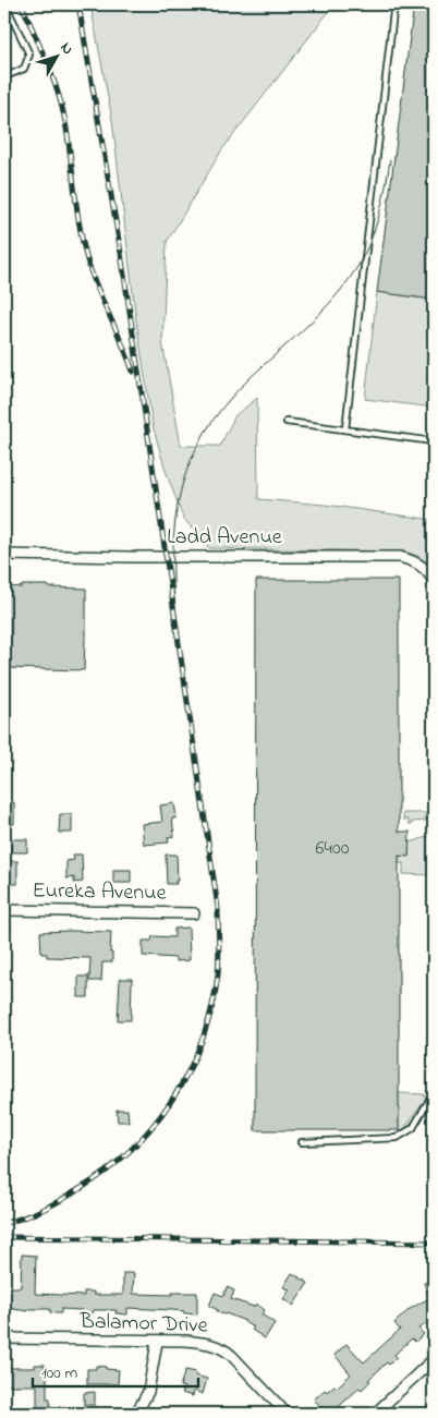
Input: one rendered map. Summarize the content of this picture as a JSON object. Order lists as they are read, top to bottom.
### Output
{
  "streets": {
    "street": ["Ladd Avenue", "Eureka Avenue", "Balamor Drive"]
  },
  "house_numbers": ["6400"],
  "scale_bar": "100 m",
  "north": "top right"
}
